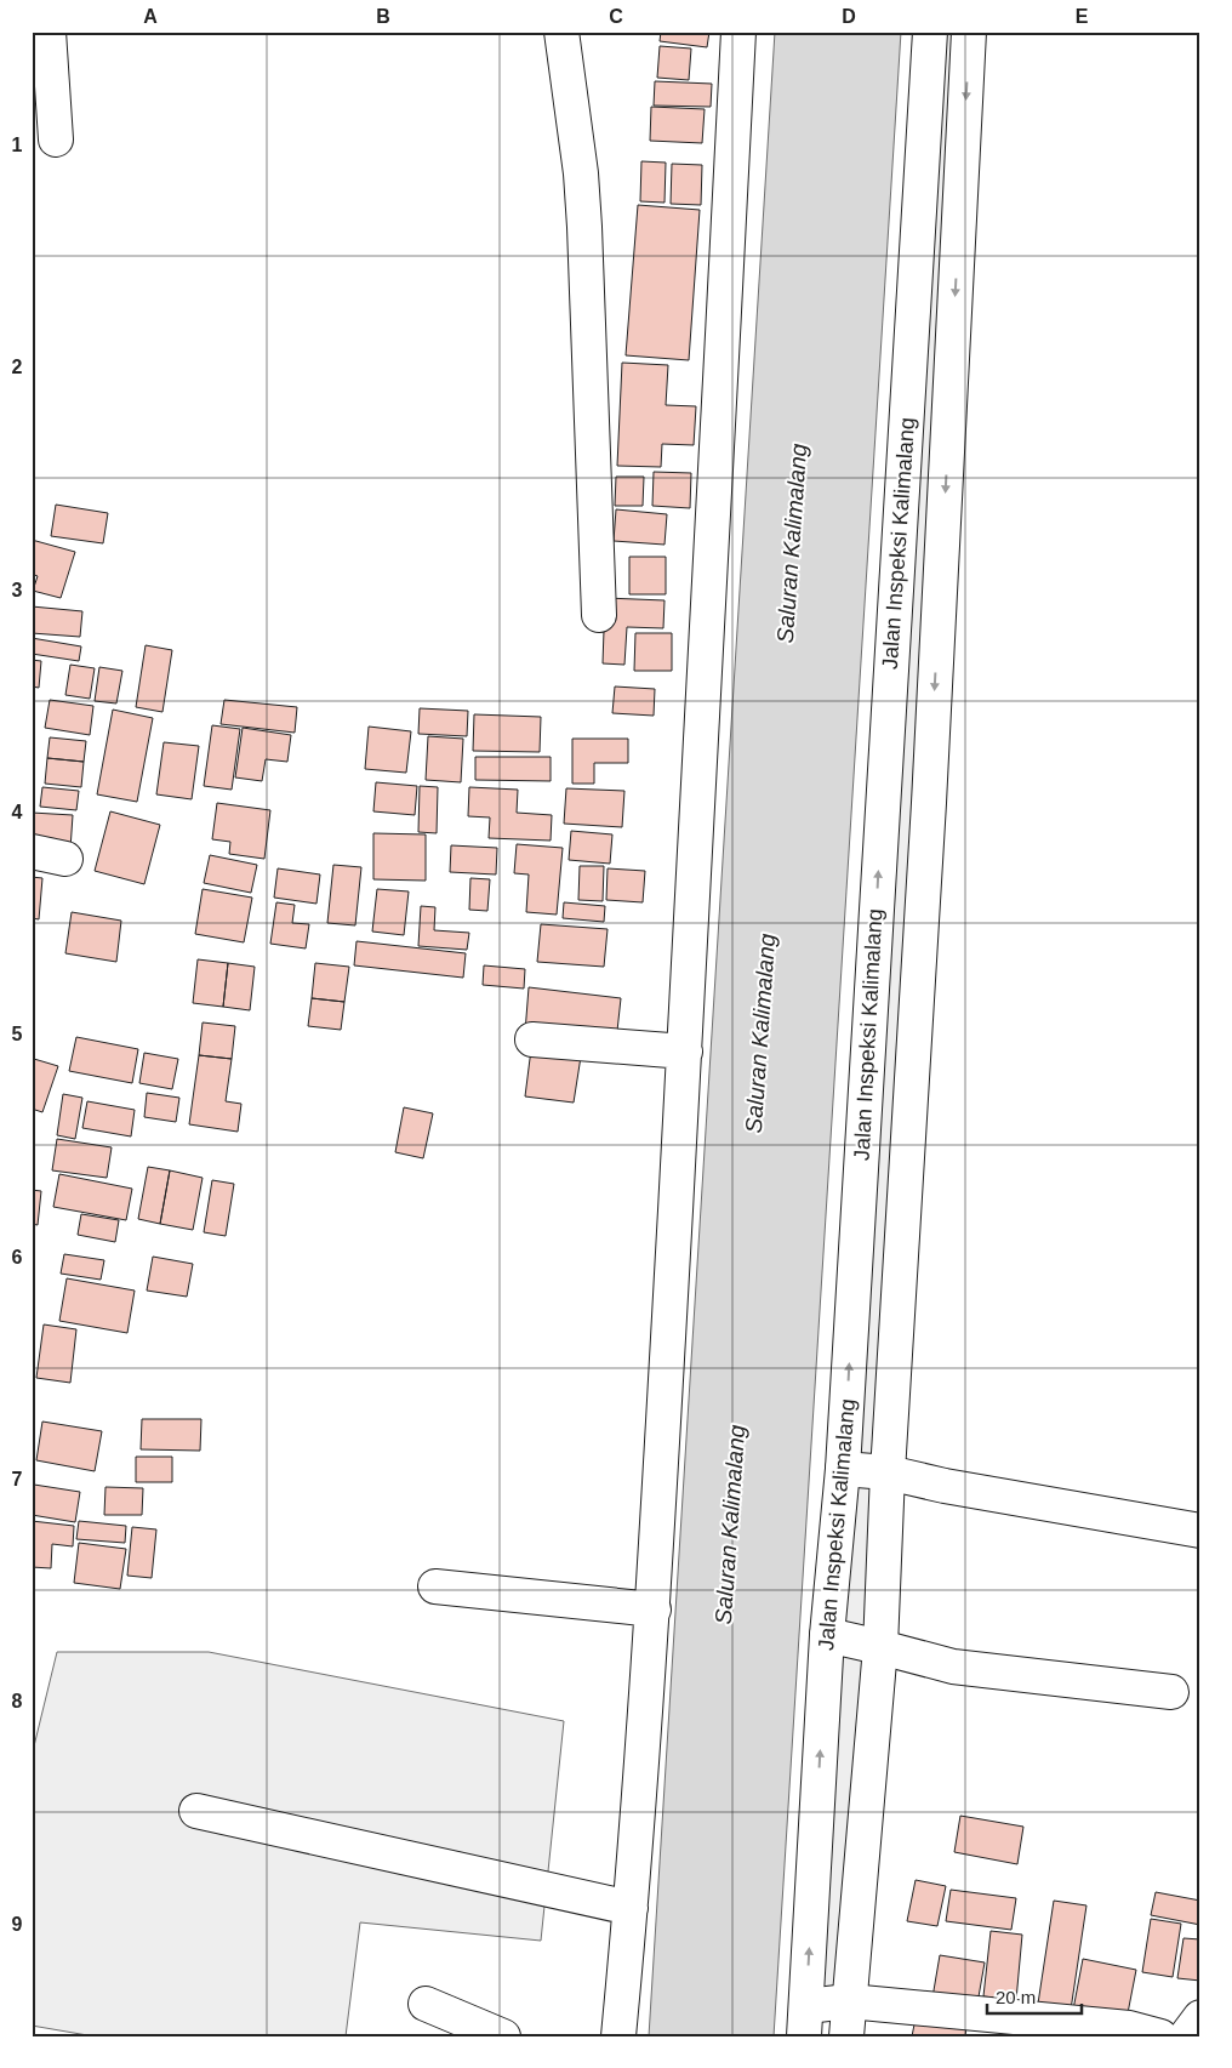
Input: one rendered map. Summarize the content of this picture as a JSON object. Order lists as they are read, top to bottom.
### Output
{
  "streets": {
    "main road": ["Jalan Inspeksi Kalimalang"]
  },
  "water": ["Saluran Kalimalang"],
  "scale_bar": "20 m",
  "grid": {
    "columns": [
      "A",
      "B",
      "C",
      "D",
      "E"
    ],
    "rows": [
      "1",
      "2",
      "3",
      "4",
      "5",
      "6",
      "7",
      "8",
      "9"
    ]
  }
}
